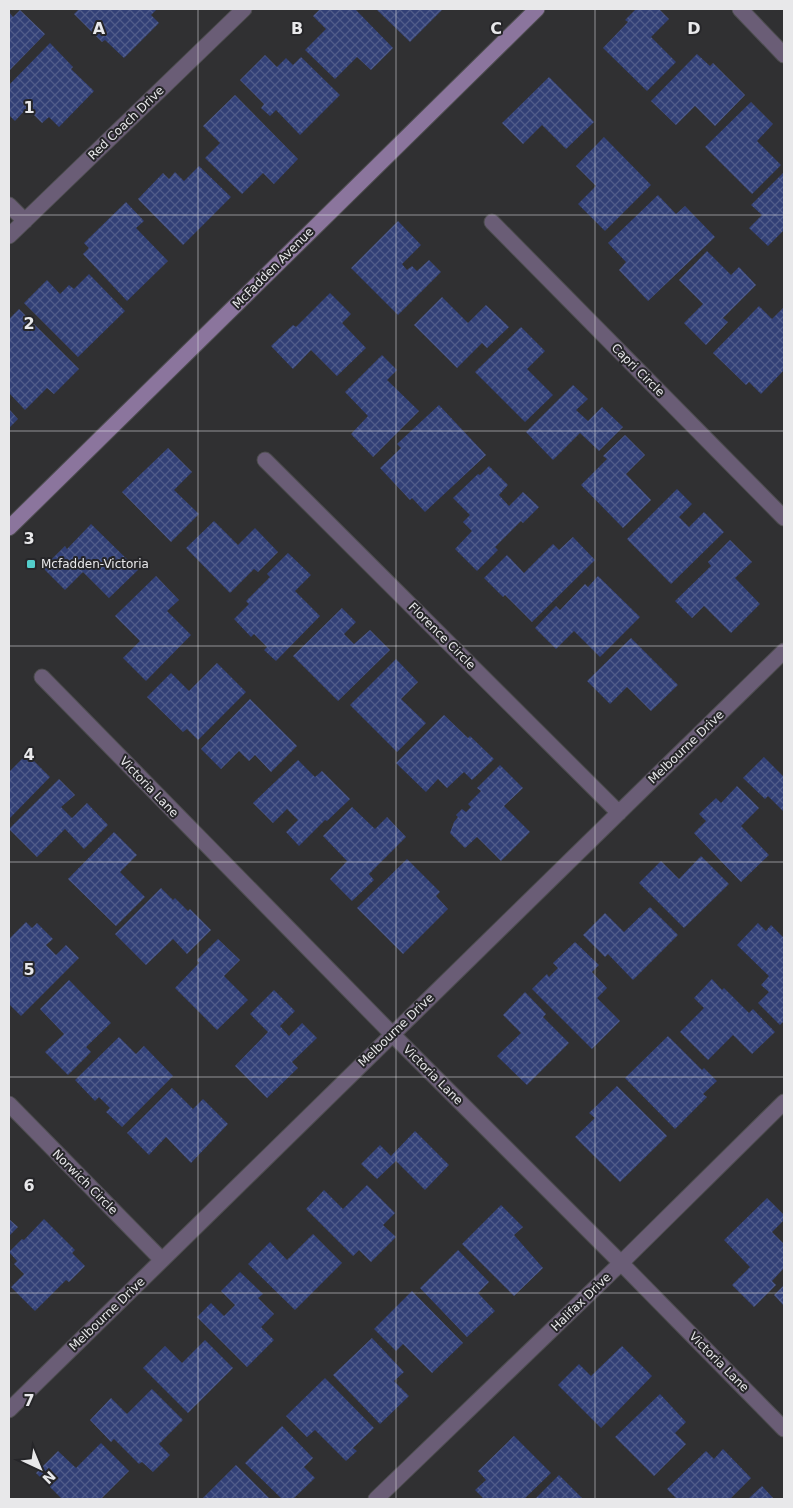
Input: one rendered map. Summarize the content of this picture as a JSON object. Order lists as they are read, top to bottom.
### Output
{
  "streets": {
    "street": [
      "Red Coach Drive",
      "McFadden Avenue",
      "Capri Circle",
      "Florence Circle",
      "Melbourne Drive",
      "Victoria Lane",
      "Norwich Circle",
      "Halifax Drive"
    ]
  },
  "crossings": [
    ["Florence Circle", "Melbourne Drive"],
    ["Melbourne Drive", "Victoria Lane"],
    ["Melbourne Drive", "Norwich Circle"],
    ["Victoria Lane", "Halifax Drive"]
  ],
  "places": {
    "transit": ["Mcfadden-Victoria"]
  },
  "north": "bottom right",
  "grid": {
    "columns": [
      "A",
      "B",
      "C",
      "D"
    ],
    "rows": [
      "1",
      "2",
      "3",
      "4",
      "5",
      "6",
      "7"
    ]
  }
}
